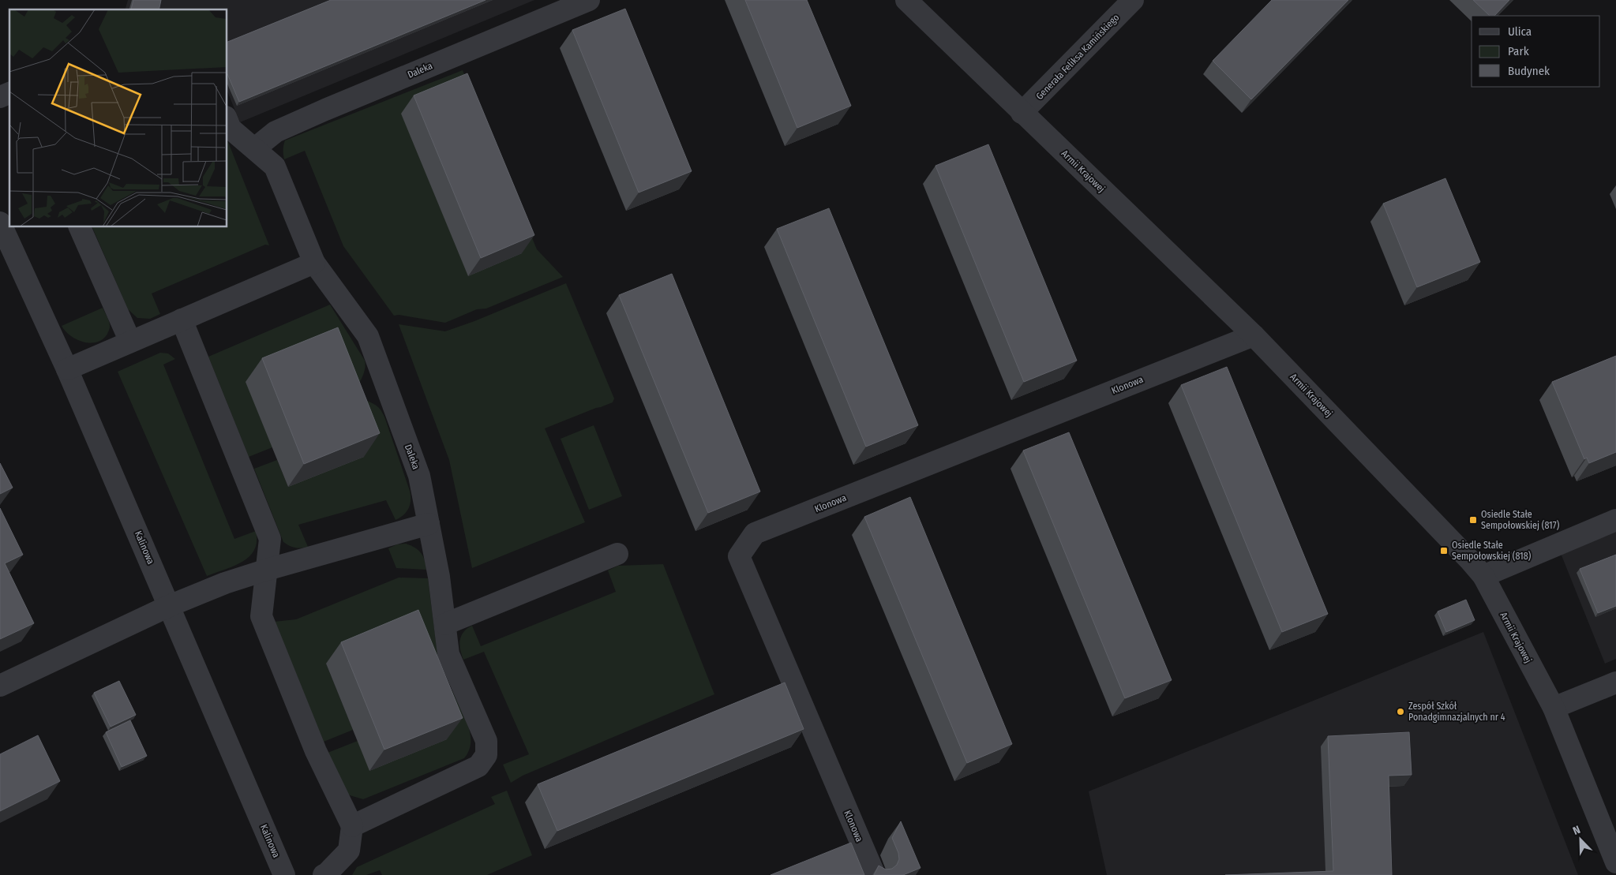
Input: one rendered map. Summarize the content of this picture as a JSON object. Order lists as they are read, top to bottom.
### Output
{
  "streets": {
    "street": [
      "Generała Feliksa Kamińskiego",
      "Daleka",
      "Armii Krajowej",
      "Klonowa",
      "Kalinowa"
    ]
  },
  "crossings": [
    ["Generała Feliksa Kamińskiego", "Armii Krajowej"],
    ["Armii Krajowej", "Klonowa"]
  ],
  "places": {
    "transit": ["Osiedle Stałe Sempołowskiej (817)", "Osiedle Stałe Sempołowskiej (818)"],
    "other": ["Zespół Szkół Ponadgimnazjalnych nr 4"]
  },
  "legend": ["Ulica", "Park", "Budynek"],
  "north": "top left"
}
